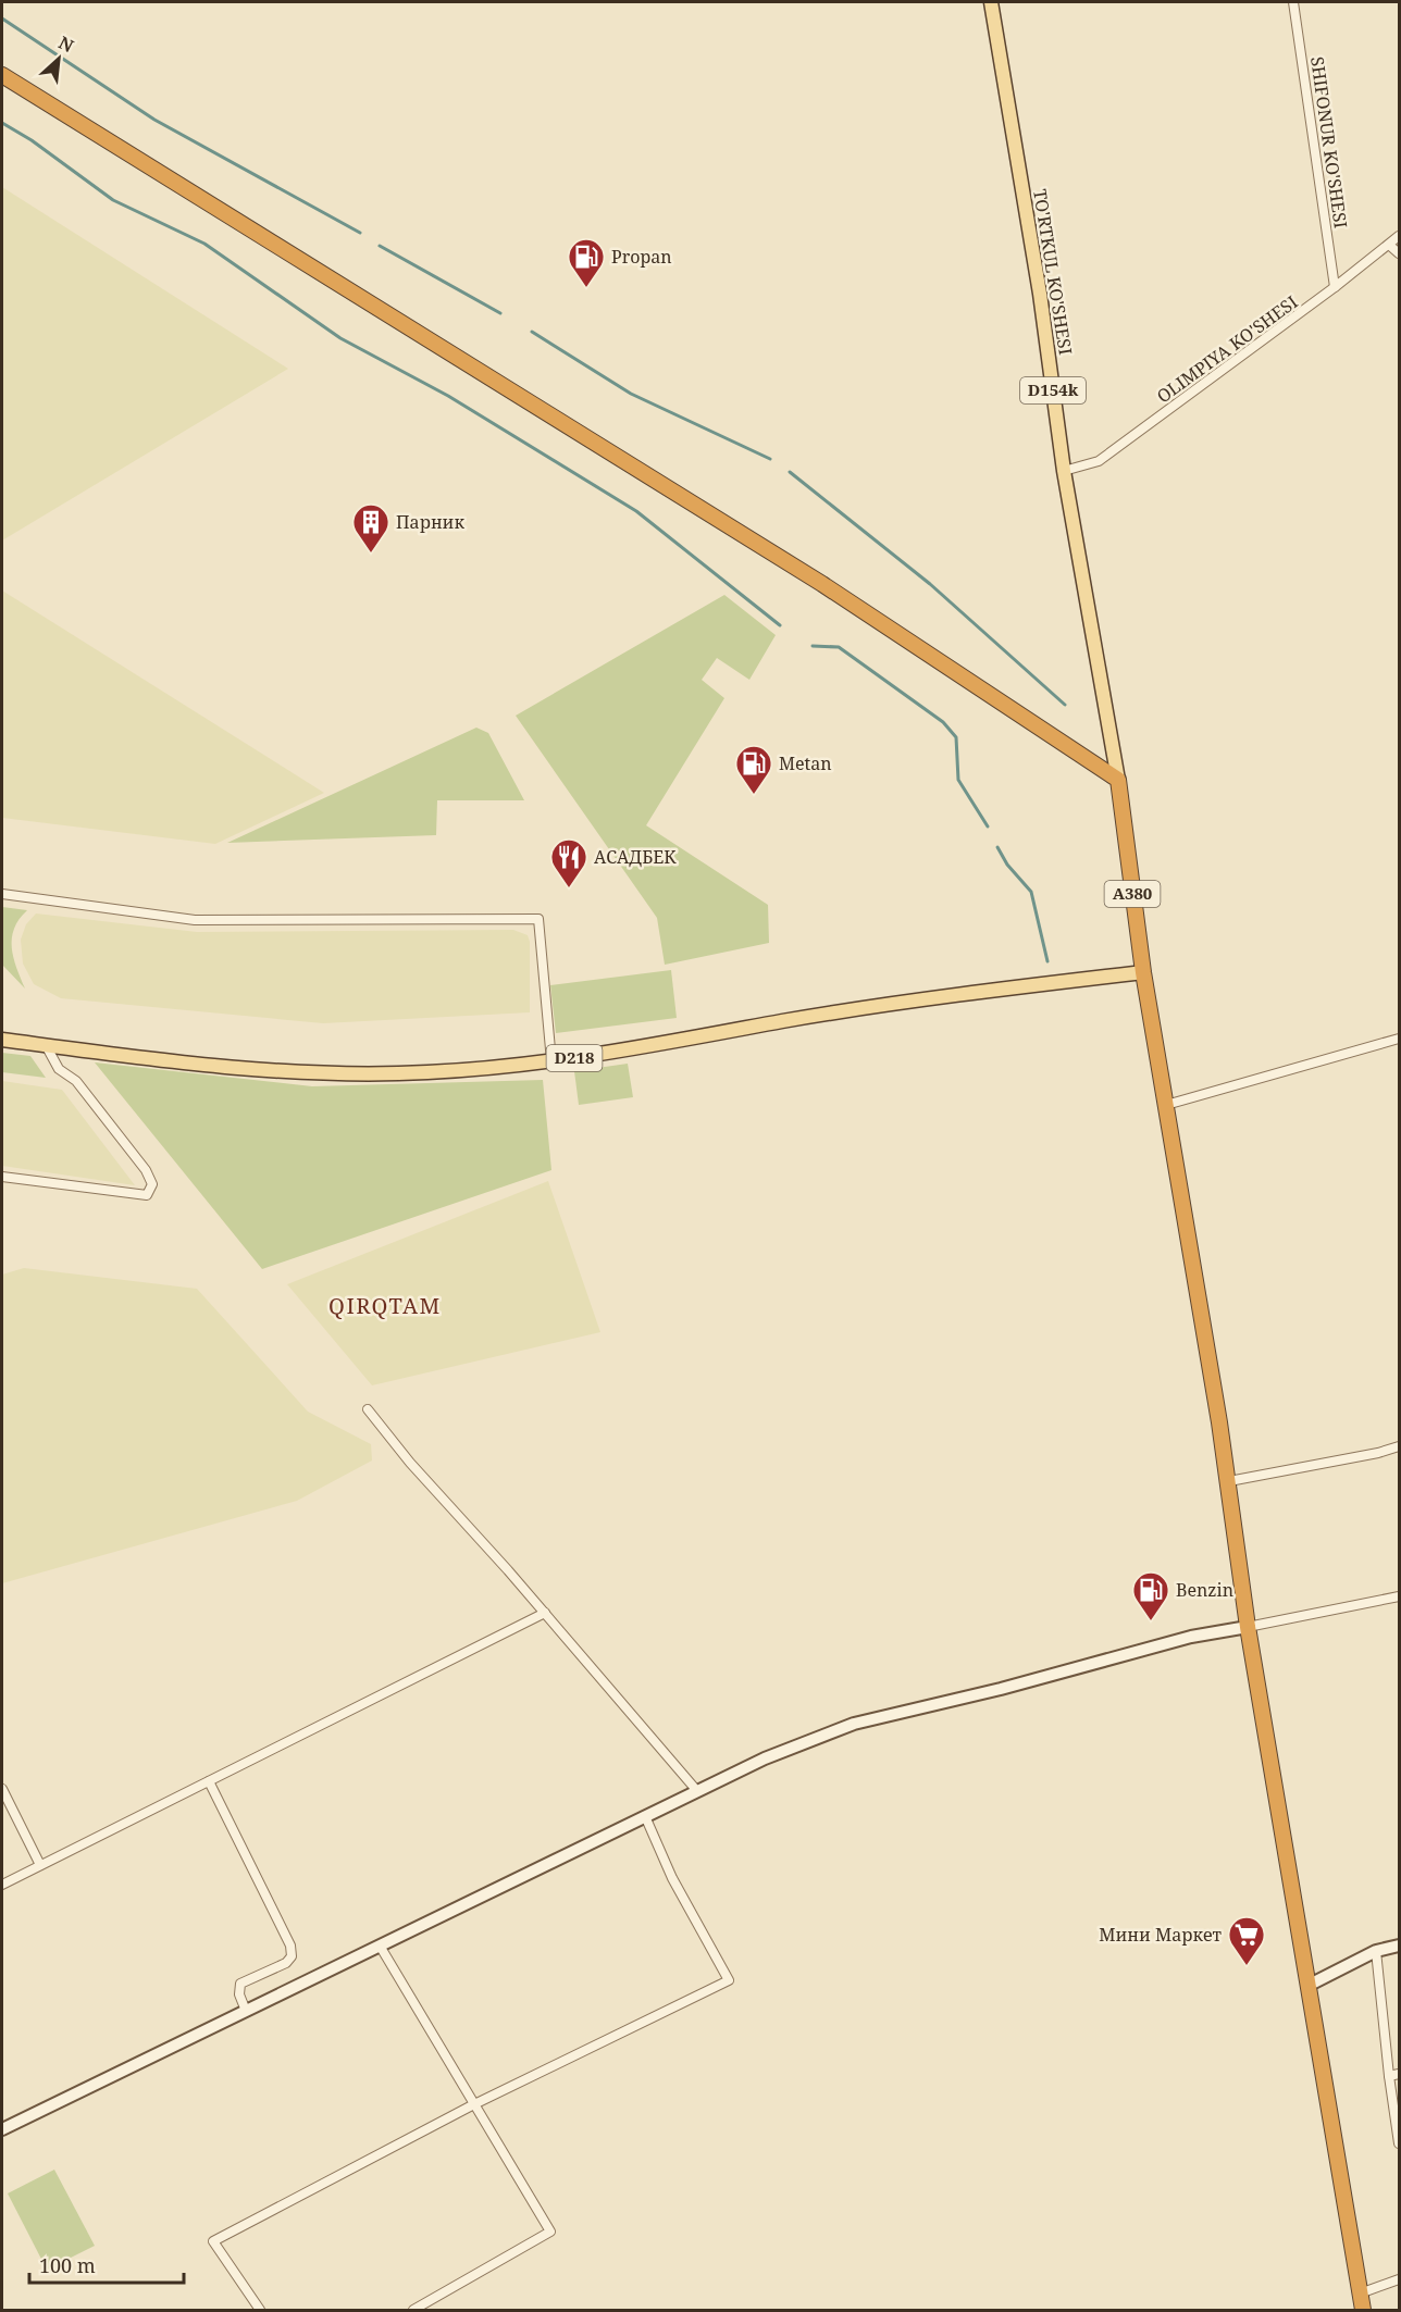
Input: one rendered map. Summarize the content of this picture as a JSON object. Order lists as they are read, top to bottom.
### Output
{
  "streets": {
    "highway": ["A380"],
    "main road": ["TO'RTKUL KO'SHESI", "D154k", "D218"],
    "street": ["SHIFONUR KO'SHESI", "OLIMPIYA KO'SHESI"]
  },
  "crossings": [
    ["SHIFONUR KO'SHESI", "OLIMPIYA KO'SHESI"],
    ["TO'RTKUL KO'SHESI", "OLIMPIYA KO'SHESI"],
    ["TO'RTKUL KO'SHESI", "A380"],
    ["A380", "D218"]
  ],
  "districts": ["QIRQTAM"],
  "places": {
    "fuel station": ["Propan", "Metan", "Benzin"],
    "building": ["Парник"],
    "restaurant": ["АСАДБЕК"],
    "supermarket": ["Мини Маркет"]
  },
  "scale_bar": "100 m",
  "north": "top right"
}
